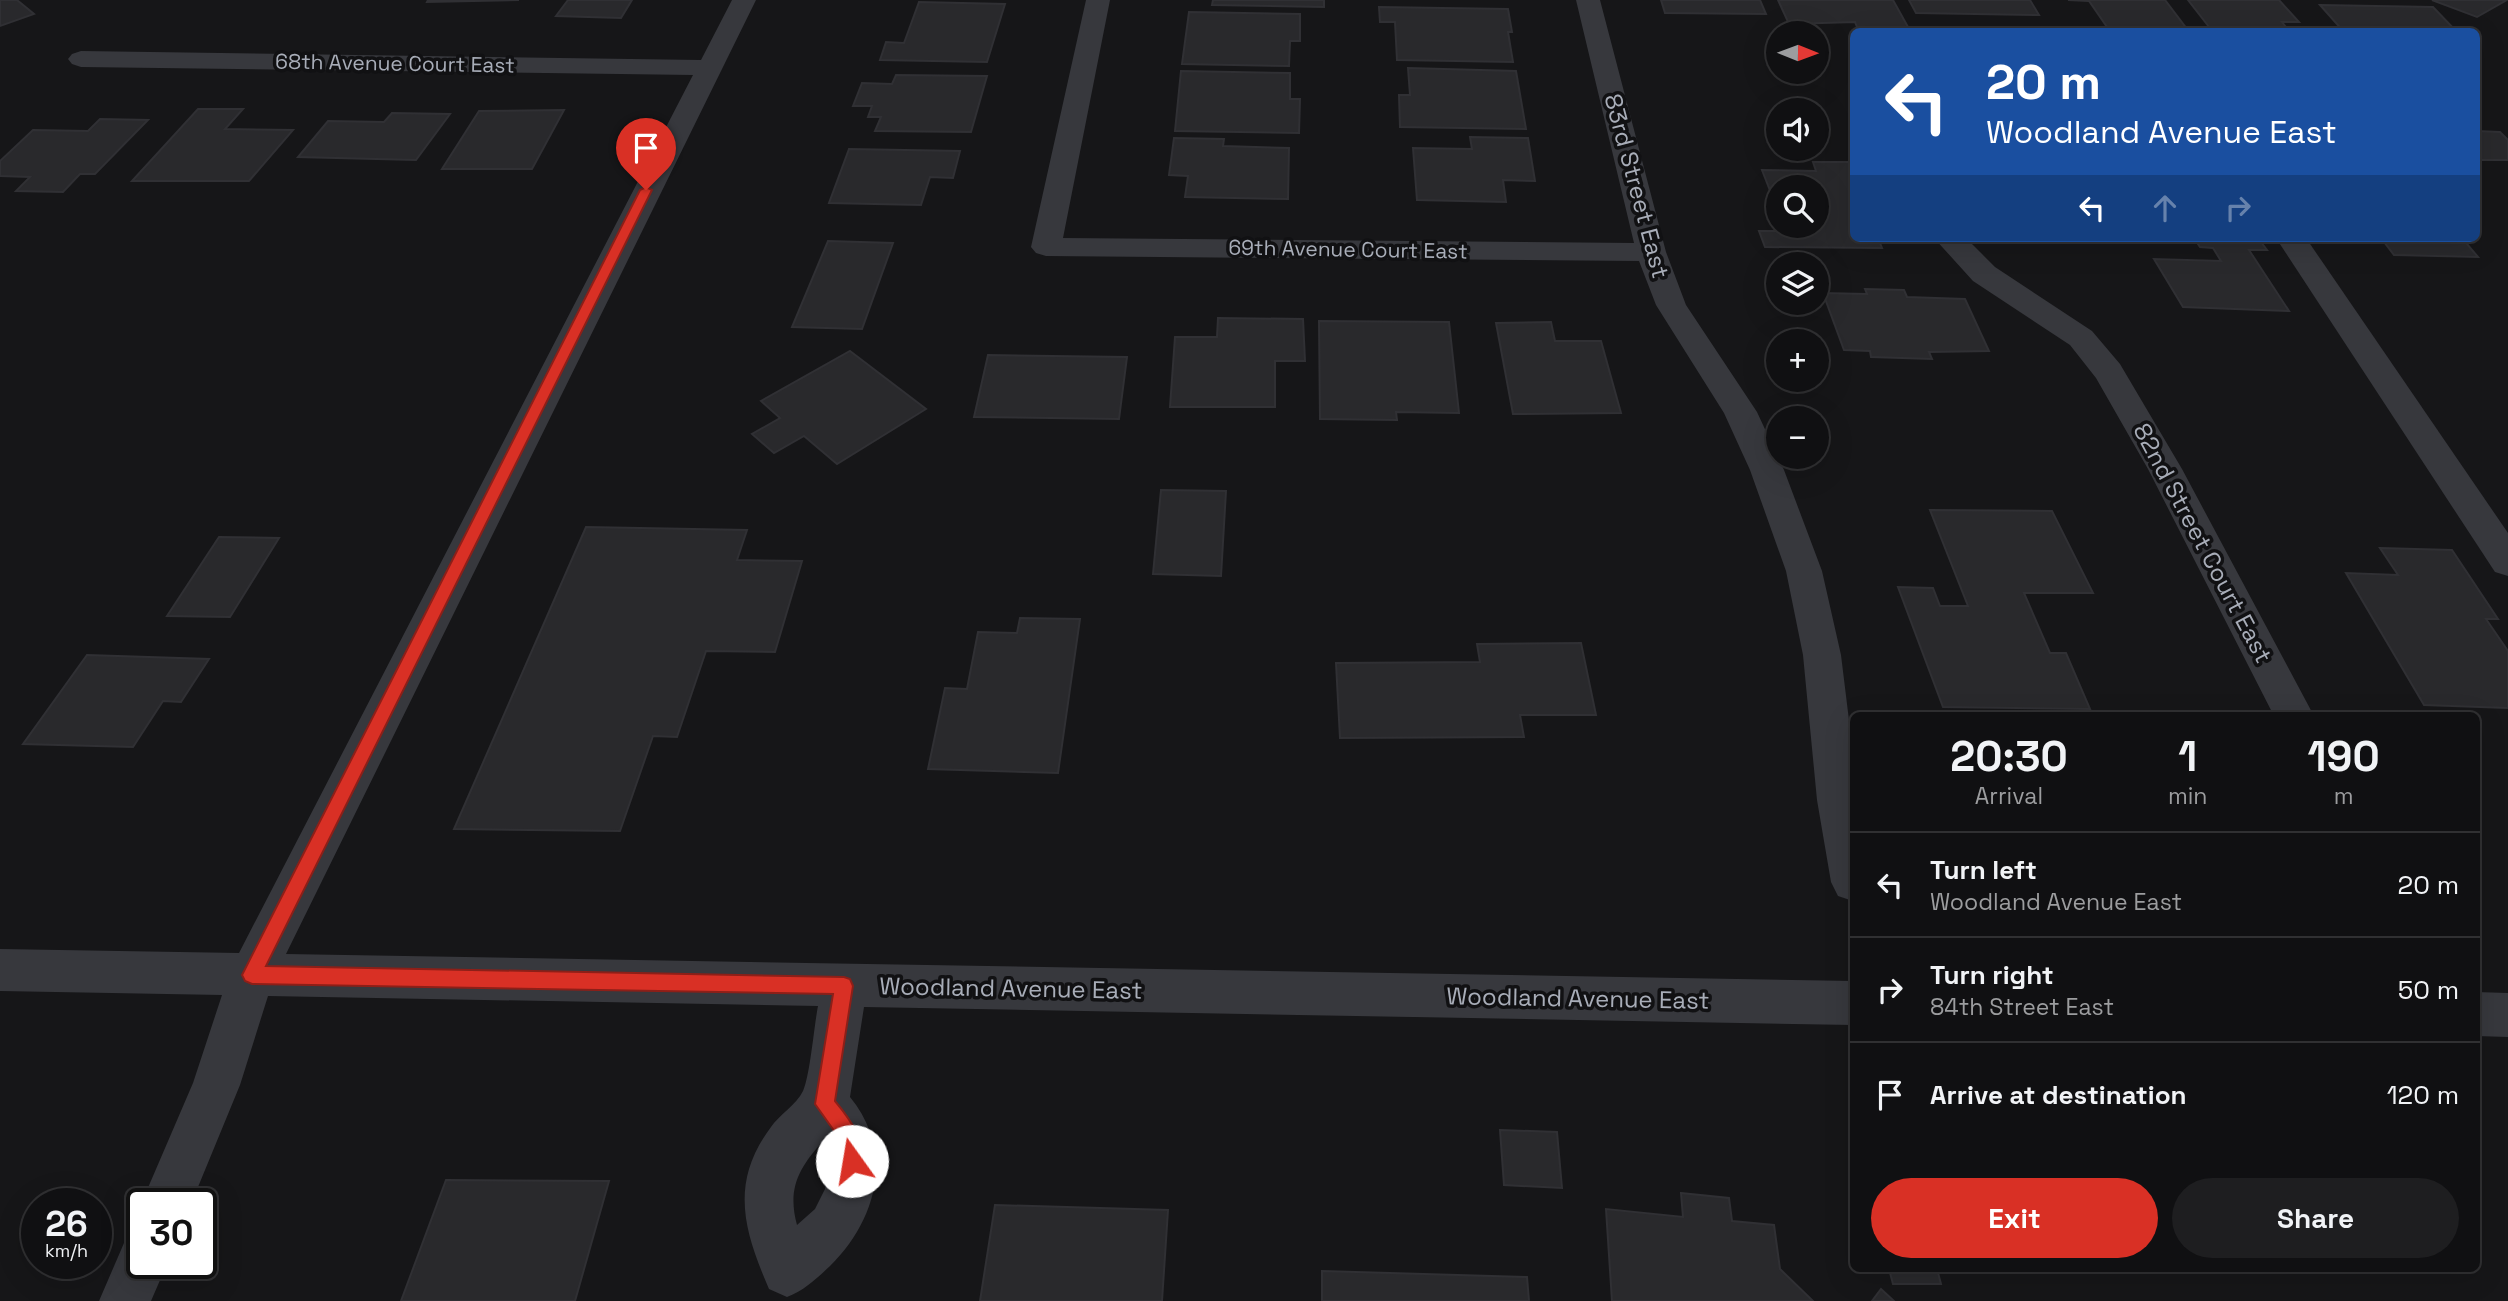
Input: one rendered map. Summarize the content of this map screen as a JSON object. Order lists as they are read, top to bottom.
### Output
{
  "streets": {
    "street": [
      "68th Avenue Court East",
      "83rd Street East",
      "69th Avenue Court East",
      "82nd Street Court East",
      "Woodland Avenue East"
    ]
  },
  "crossings": [
    ["83rd Street East", "69th Avenue Court East"]
  ],
  "north": "right",
  "page": {
    "map_buttons": ["+", "−"],
    "turn": ["20 m", "Woodland Avenue East"],
    "eta": [
      "20:30",
      "Arrival",
      "1",
      "min",
      "190",
      "m"
    ],
    "list": [
      {
        "name": "Turn left",
        "note": "Woodland Avenue East",
        "value": "20 m"
      },
      {
        "name": "Turn right",
        "note": "84th Street East",
        "value": "50 m"
      },
      {
        "name": "Arrive at destination",
        "value": "120 m"
      }
    ],
    "buttons": ["Exit", "Share"],
    "speed": "26 km/h",
    "limit": "30"
  }
}
